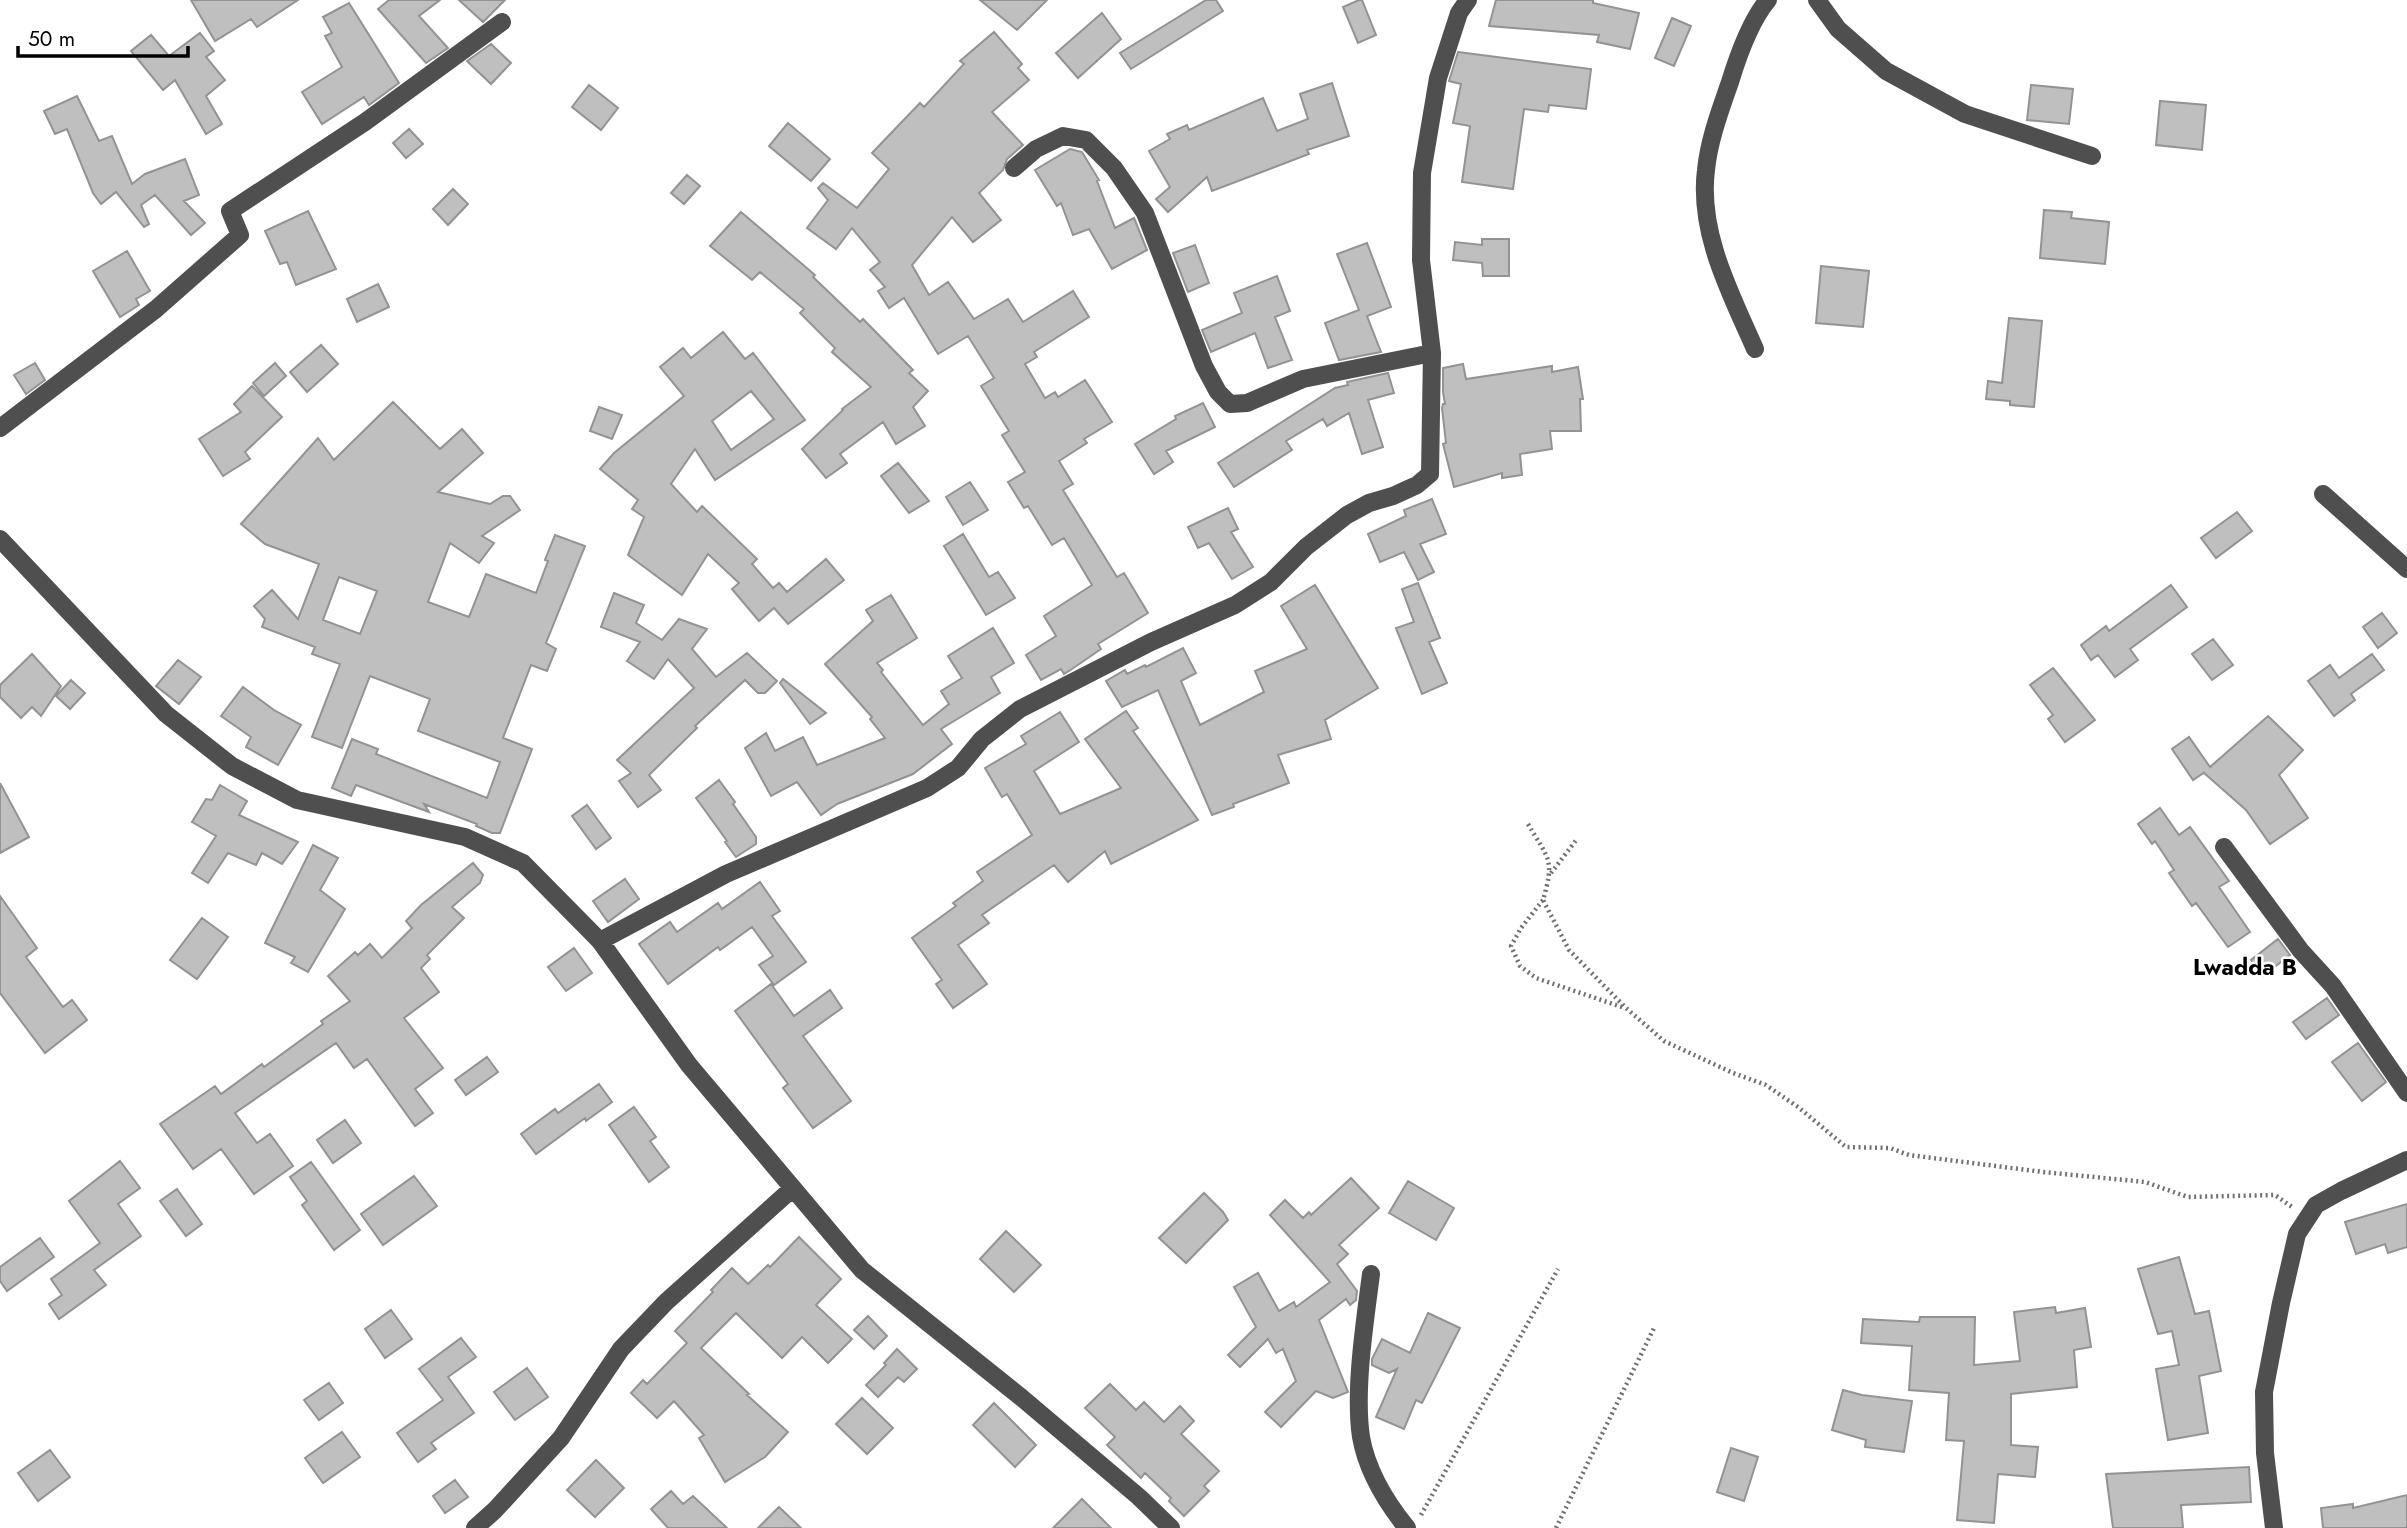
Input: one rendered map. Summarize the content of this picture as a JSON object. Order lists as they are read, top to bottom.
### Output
{
  "districts": ["Lwadda B"],
  "scale_bar": "50 m"
}
